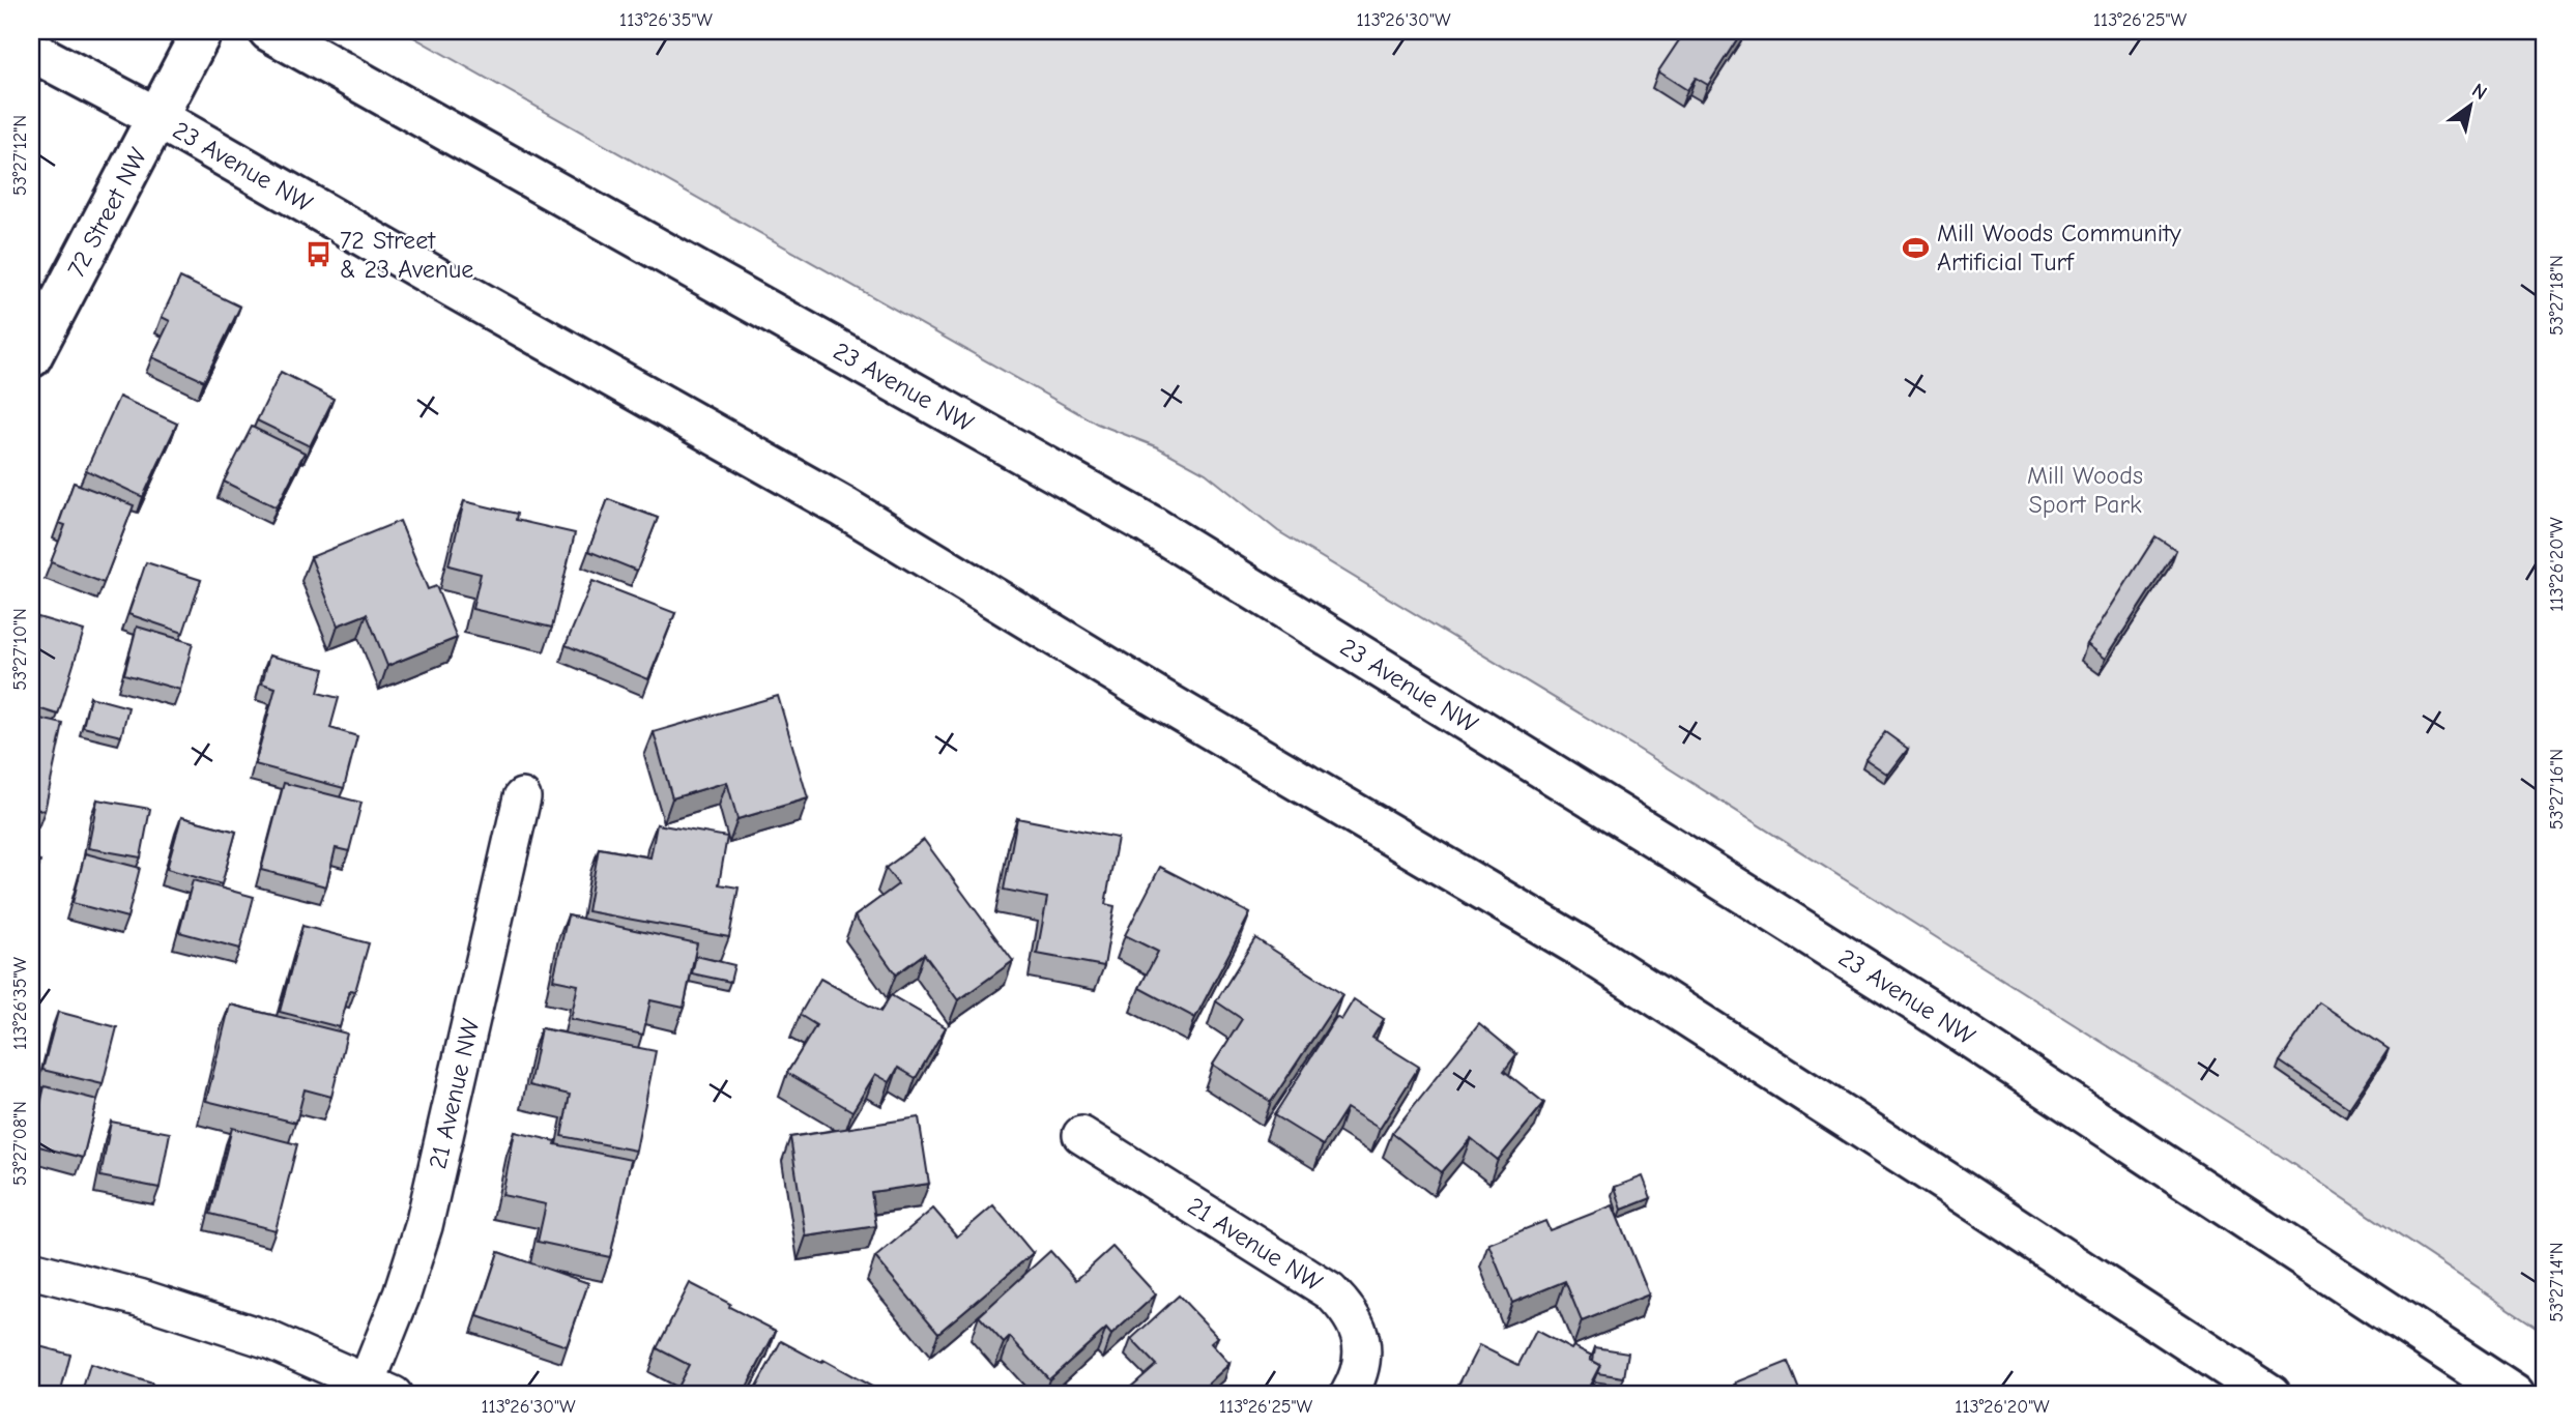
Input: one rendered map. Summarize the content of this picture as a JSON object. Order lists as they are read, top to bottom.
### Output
{
  "streets": {
    "main road": ["23 Avenue NW", "72 Street NW"],
    "street": ["21 Avenue NW"]
  },
  "crossings": [
    ["23 Avenue NW", "72 Street NW"]
  ],
  "parks": ["Mill Woods Sport Park"],
  "places": {
    "sports": ["Mill Woods Community Artificial Turf"],
    "bus stop": ["72 Street & 23 Avenue"]
  },
  "north": "top right",
  "coordinates": [
    "113°26'35\"W",
    "113°26'30\"W",
    "113°26'25\"W",
    "53°27'12\"N",
    "53°27'18\"N",
    "113°26'20\"W",
    "53°27'10\"N",
    "53°27'16\"N",
    "53°27'08\"N",
    "53°27'14\"N"
  ]
}
